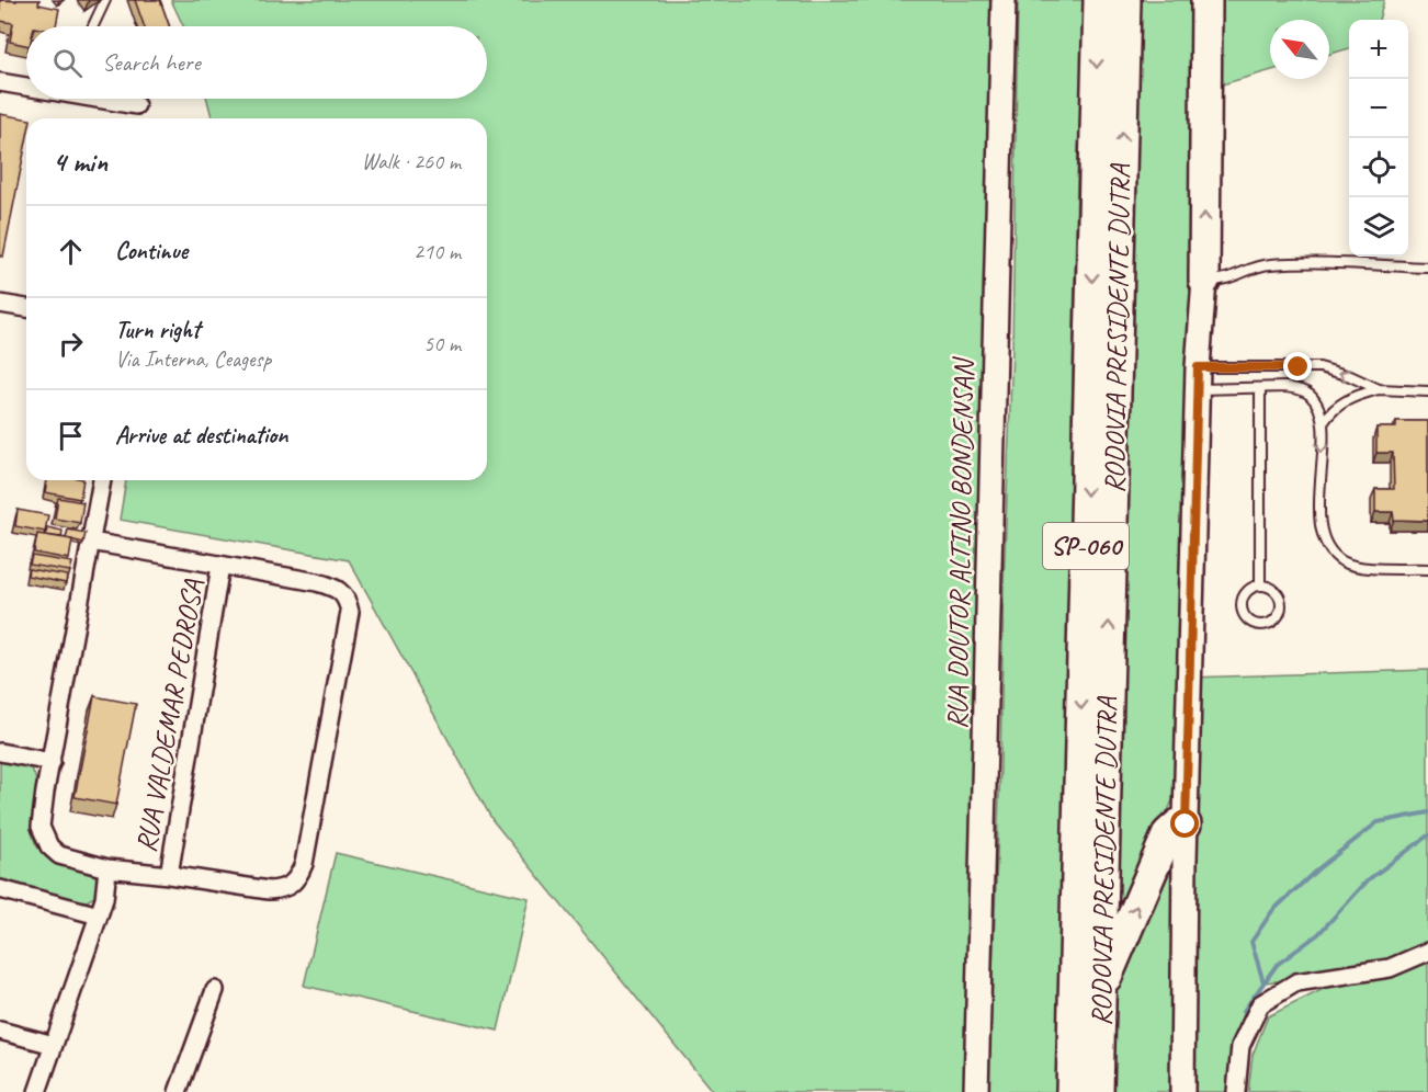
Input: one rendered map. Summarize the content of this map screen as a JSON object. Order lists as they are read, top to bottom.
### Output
{
  "streets": {
    "highway": ["RODOVIA PRESIDENTE DUTRA", "SP-060"],
    "street": ["RUA DOUTOR ALTINO BONDENSAN", "RUA VALDEMAR PEDROSA"]
  },
  "north": "top left",
  "page": {
    "map_buttons": ["+", "−"],
    "search": "Search here",
    "heading": ["4 min", "Walk · 260 m"],
    "list": [
      ["Continue", "210 m"],
      ["Turn right", "Via Interna, Ceagesp", "50 m"],
      "Arrive at destination"
    ]
  }
}
